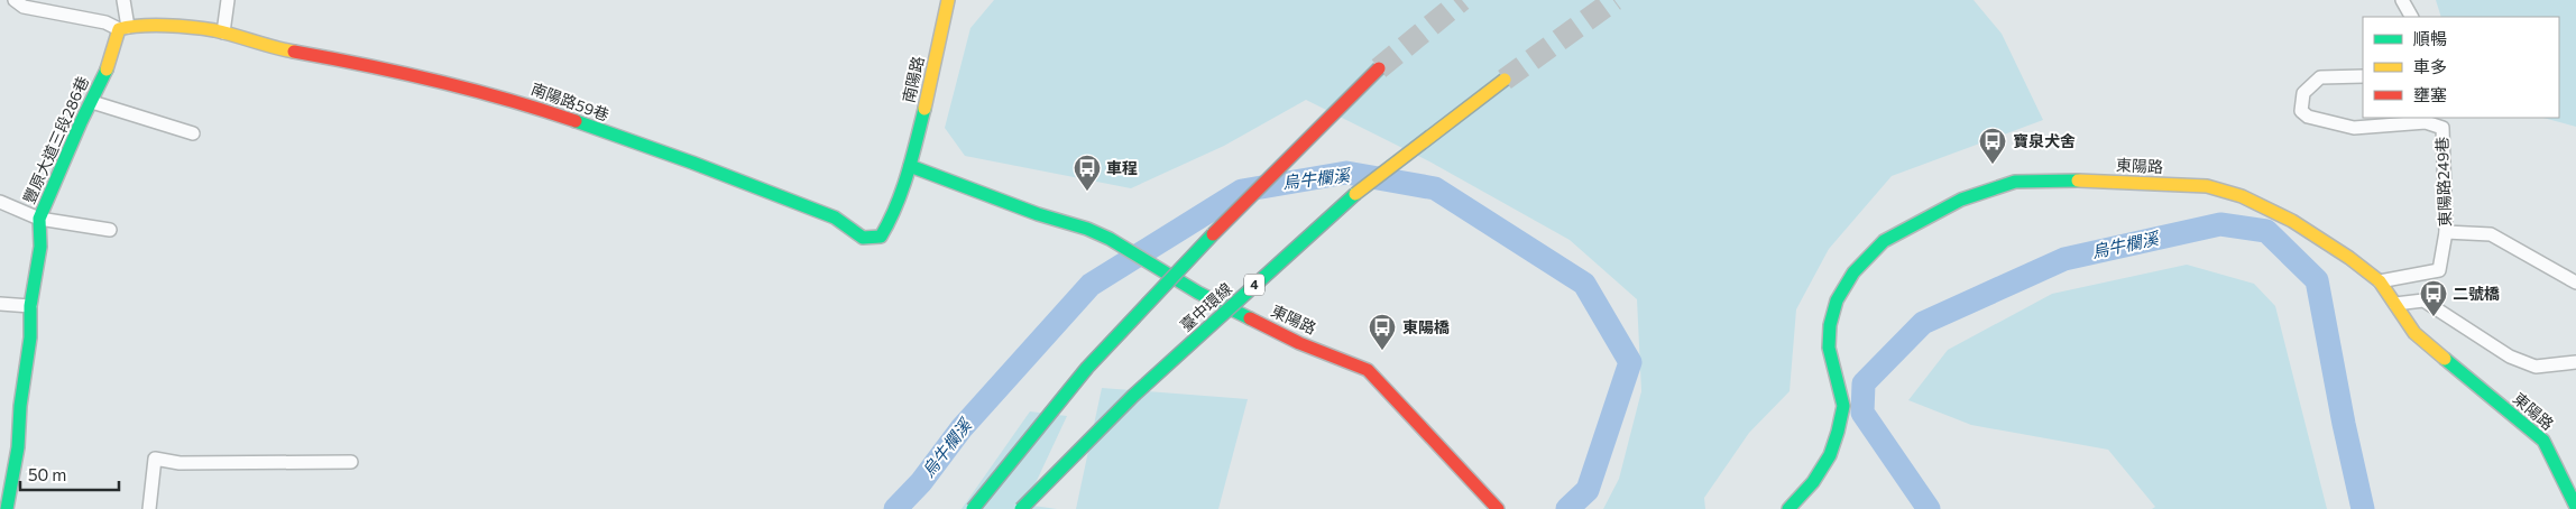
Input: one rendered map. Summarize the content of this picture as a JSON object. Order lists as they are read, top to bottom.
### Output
{
  "streets": {
    "main road": [
      "南陽路",
      "南陽路59巷",
      "豐原大道三段286巷",
      "東陽路",
      "4",
      "臺中環線"
    ],
    "street": ["東陽路249巷"]
  },
  "crossings": [
    ["南陽路", "南陽路59巷"],
    ["南陽路", "東陽路"],
    ["南陽路59巷", "豐原大道三段286巷"],
    ["東陽路", "東陽路249巷"]
  ],
  "water": ["烏牛欄溪"],
  "places": {
    "bus stop": [
      "寶泉犬舍",
      "車程",
      "二號橋",
      "東陽橋"
    ]
  },
  "legend": ["順暢", "車多", "壅塞"],
  "scale_bar": "50 m"
}
